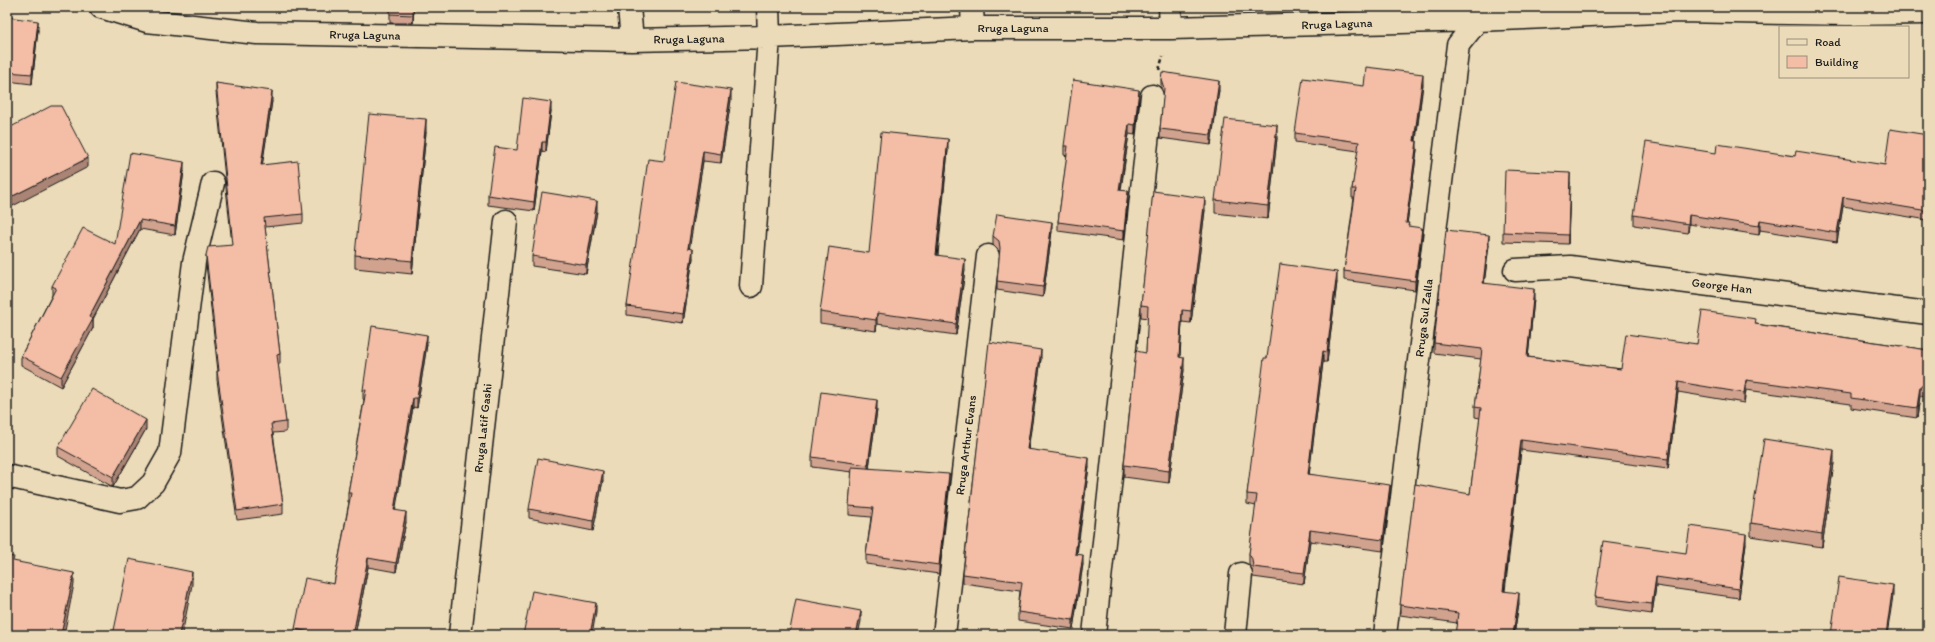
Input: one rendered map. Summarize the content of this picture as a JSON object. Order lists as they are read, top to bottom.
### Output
{
  "streets": {
    "street": [
      "Rruga Laguna",
      "George Han",
      "Rruga Sul Zalla",
      "Rruga Latif Gashi",
      "Rruga Arthur Evans"
    ]
  },
  "crossings": [
    ["Rruga Laguna", "Rruga Sul Zalla"]
  ],
  "legend": ["Road", "Building"]
}
